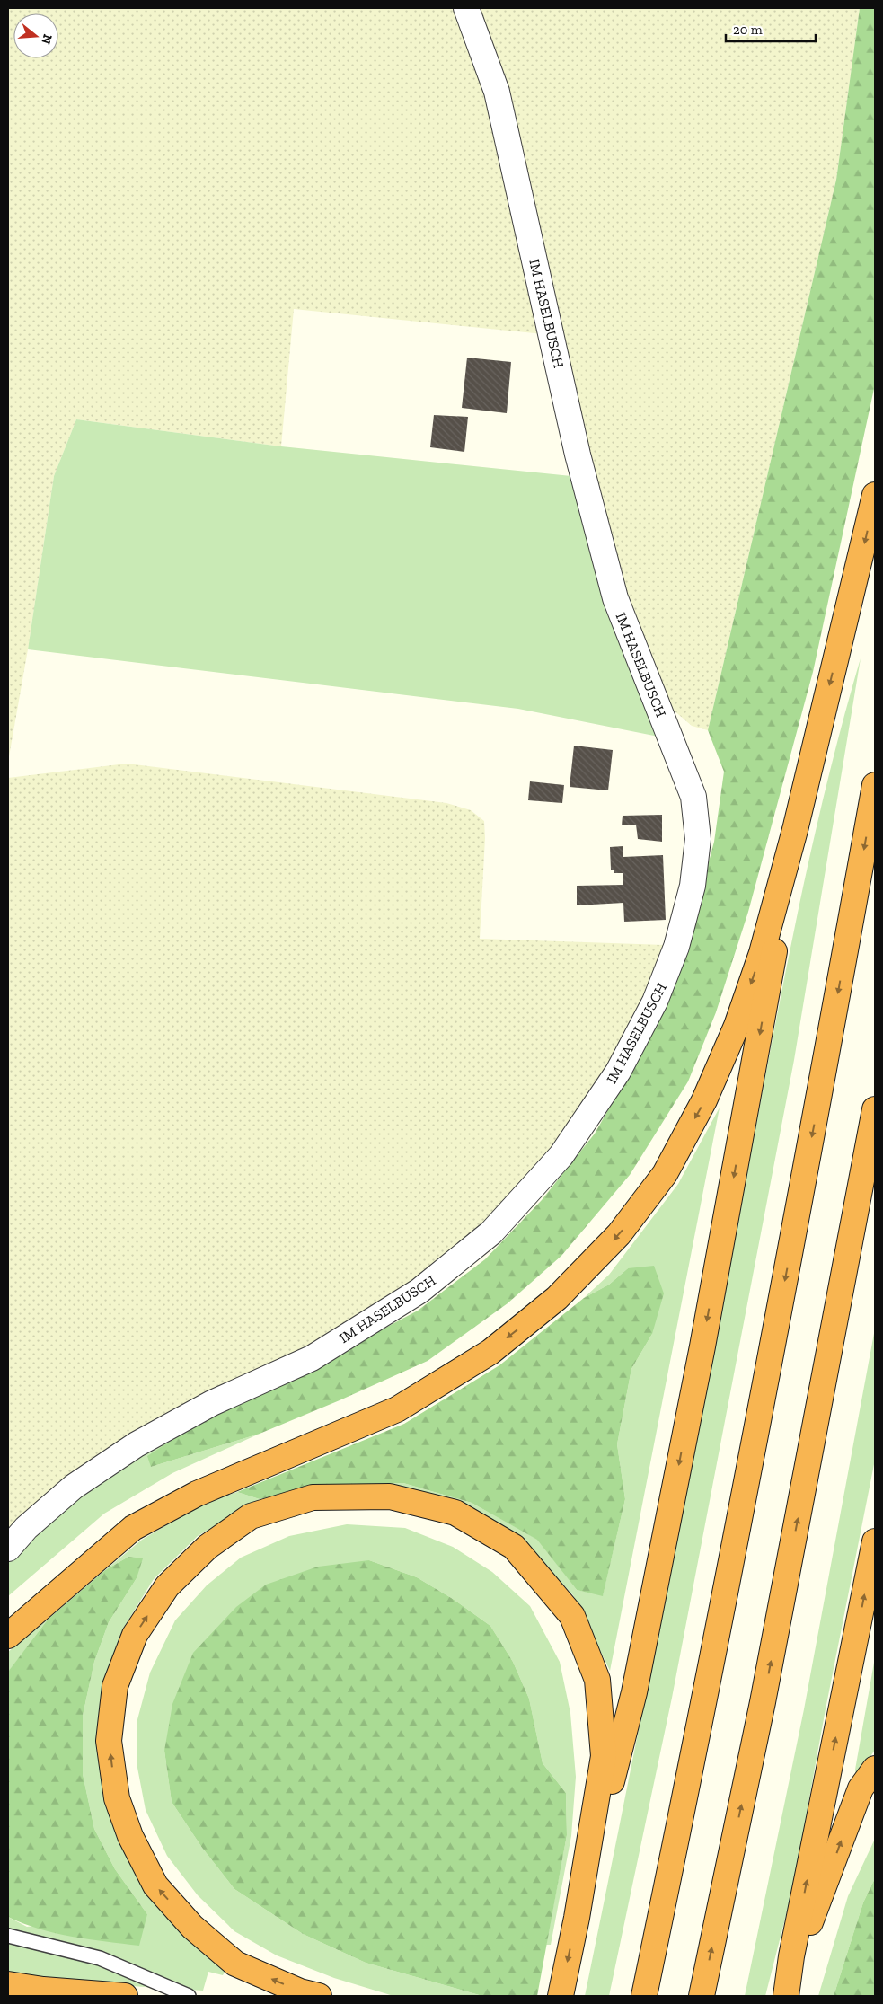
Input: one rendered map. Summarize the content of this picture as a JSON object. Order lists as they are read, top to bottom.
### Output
{
  "streets": {
    "street": ["IM HASELBUSCH"]
  },
  "scale_bar": "20 m",
  "north": "right"
}
